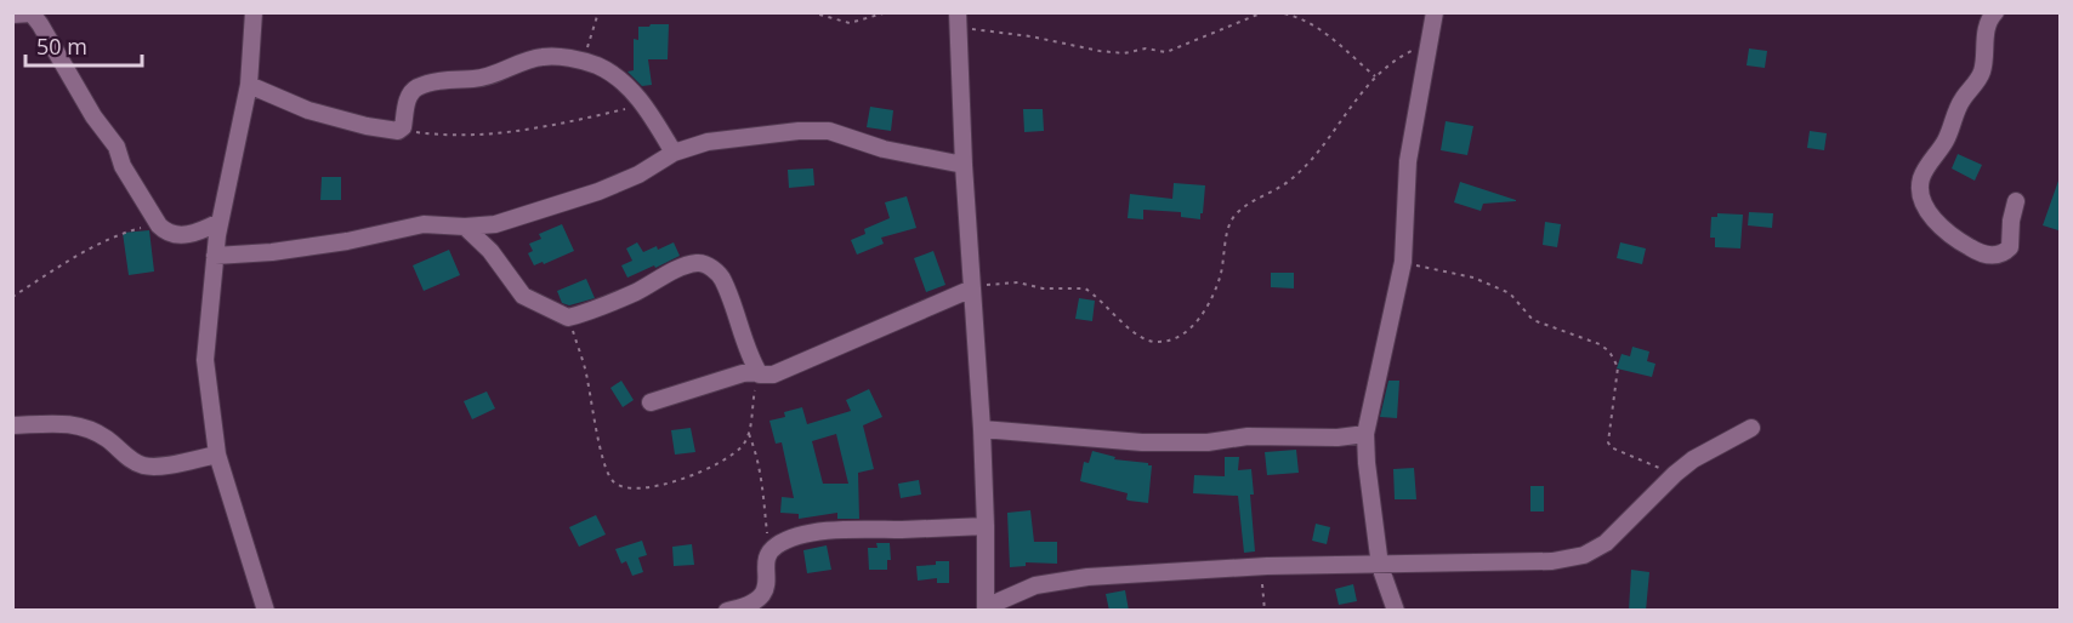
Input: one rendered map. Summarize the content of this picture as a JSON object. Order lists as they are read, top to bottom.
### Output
{
  "scale_bar": "50 m"
}
